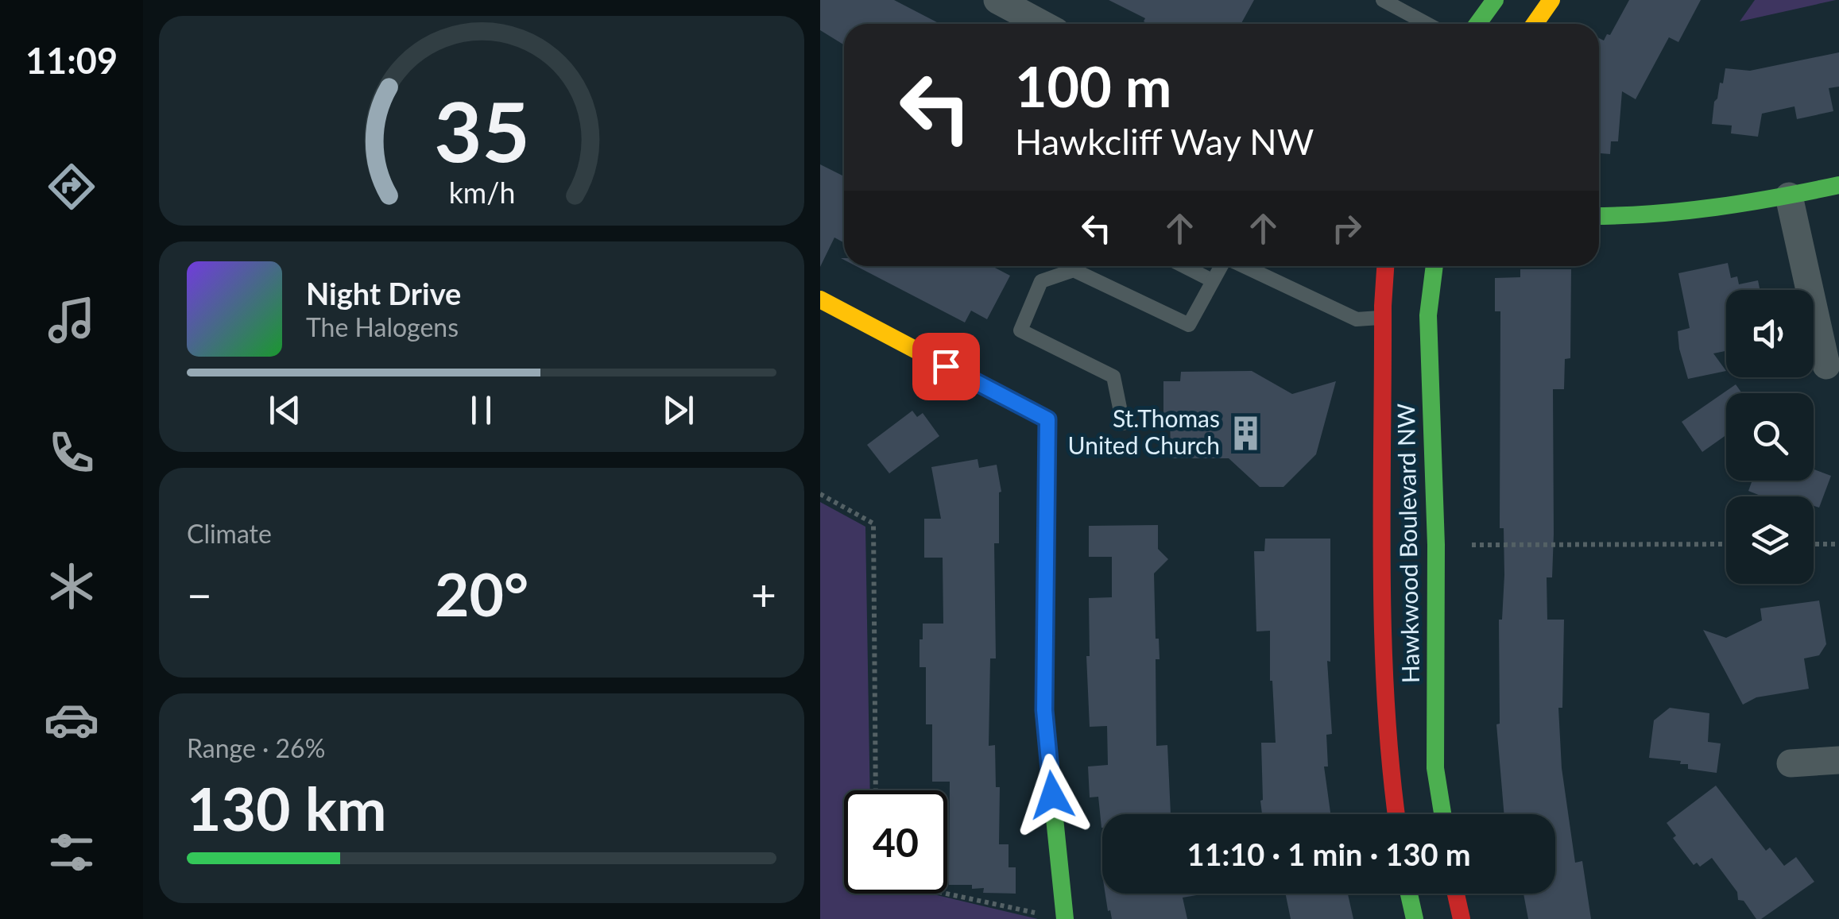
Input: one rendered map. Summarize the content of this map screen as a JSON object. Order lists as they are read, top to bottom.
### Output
{
  "streets": {
    "street": ["Hawkwood Boulevard NW"]
  },
  "places": {
    "building": ["St.Thomas United Church"]
  },
  "page": {
    "tabs": "11:09",
    "turn": ["100 m", "Hawkcliff Way NW"],
    "song": ["Night Drive", "The Halogens"],
    "tile": [
      "Climate",
      ["Range · 26%", "130 km"]
    ],
    "heat": ["−", "20°", "+"],
    "limit": "40",
    "trip": "11:10 · 1 min · 130 m",
    "gauge": ["35", "km/h"]
  }
}
